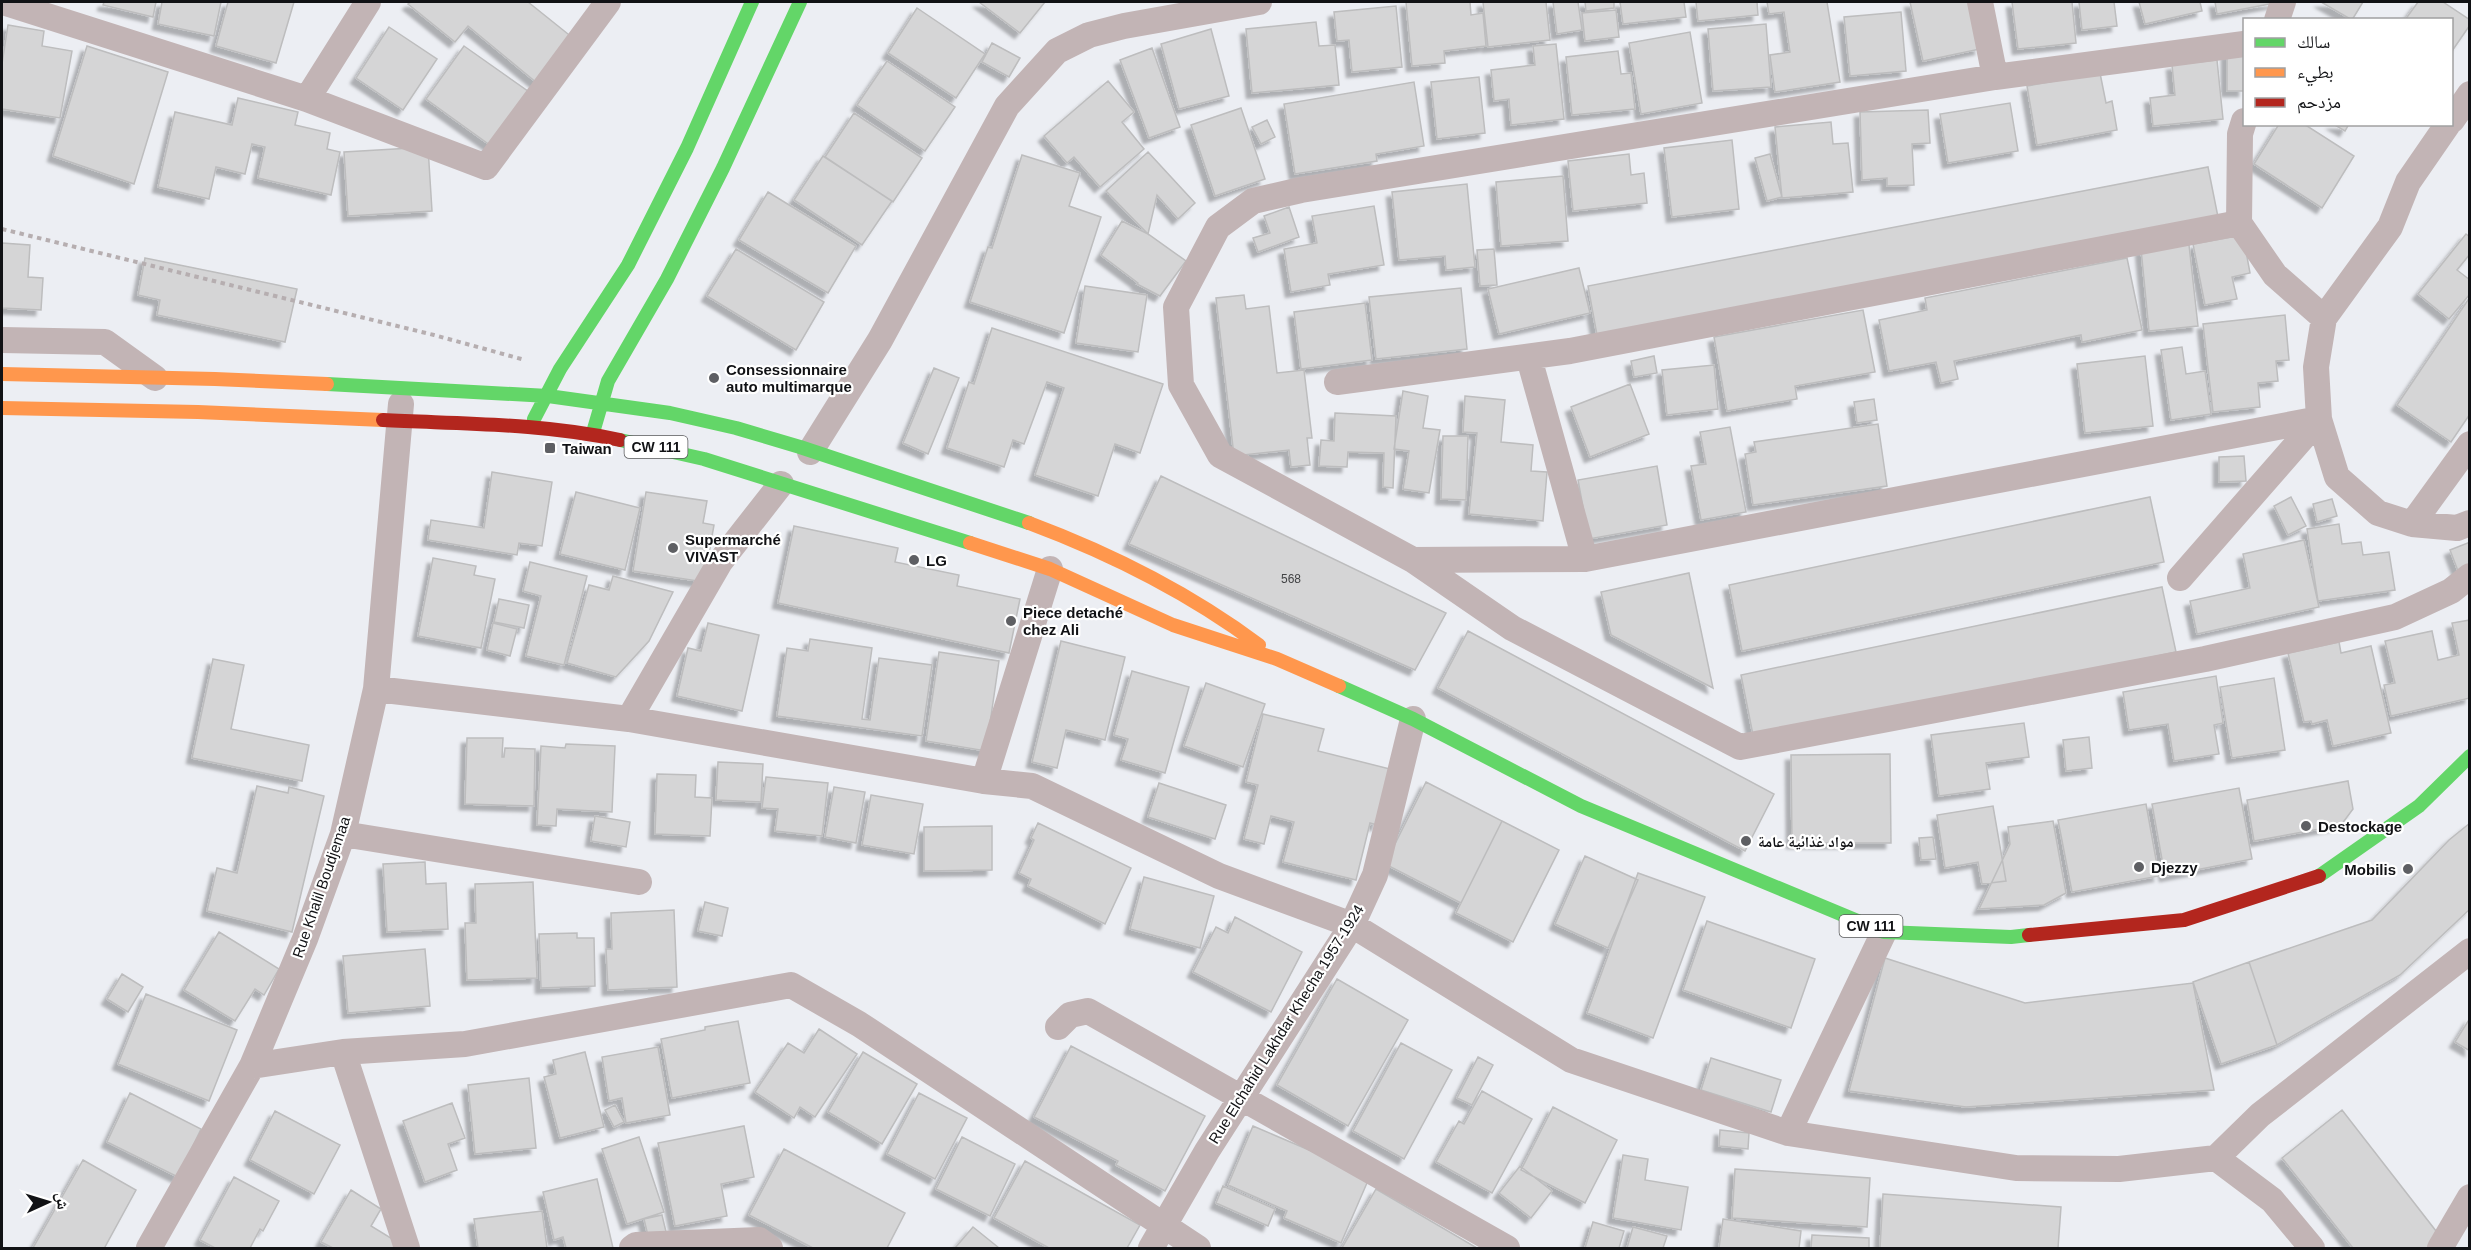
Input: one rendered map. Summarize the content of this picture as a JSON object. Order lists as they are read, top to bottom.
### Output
{
  "streets": {
    "main road": ["CW 111"],
    "street": ["Rue Khalil Boudjemaa", "Rue Elchahid Lakhdar Khecha 1957-1924"]
  },
  "crossings": [
    ["CW 111", "Rue Khalil Boudjemaa"],
    ["CW 111", "Rue Elchahid Lakhdar Khecha 1957-1924"]
  ],
  "places": {
    "other": [
      "Consessionnaire auto multimarque",
      "Supermarché VIVAST",
      "LG",
      "Piece detaché chez Ali",
      "Destockage",
      "مواد غذائية عامة",
      "Djezzy",
      "Mobilis"
    ],
    "transit": ["Taiwan"]
  },
  "house_numbers": ["568"],
  "legend": ["سالك", "بطيء", "مزدحم"],
  "north": "right"
}
